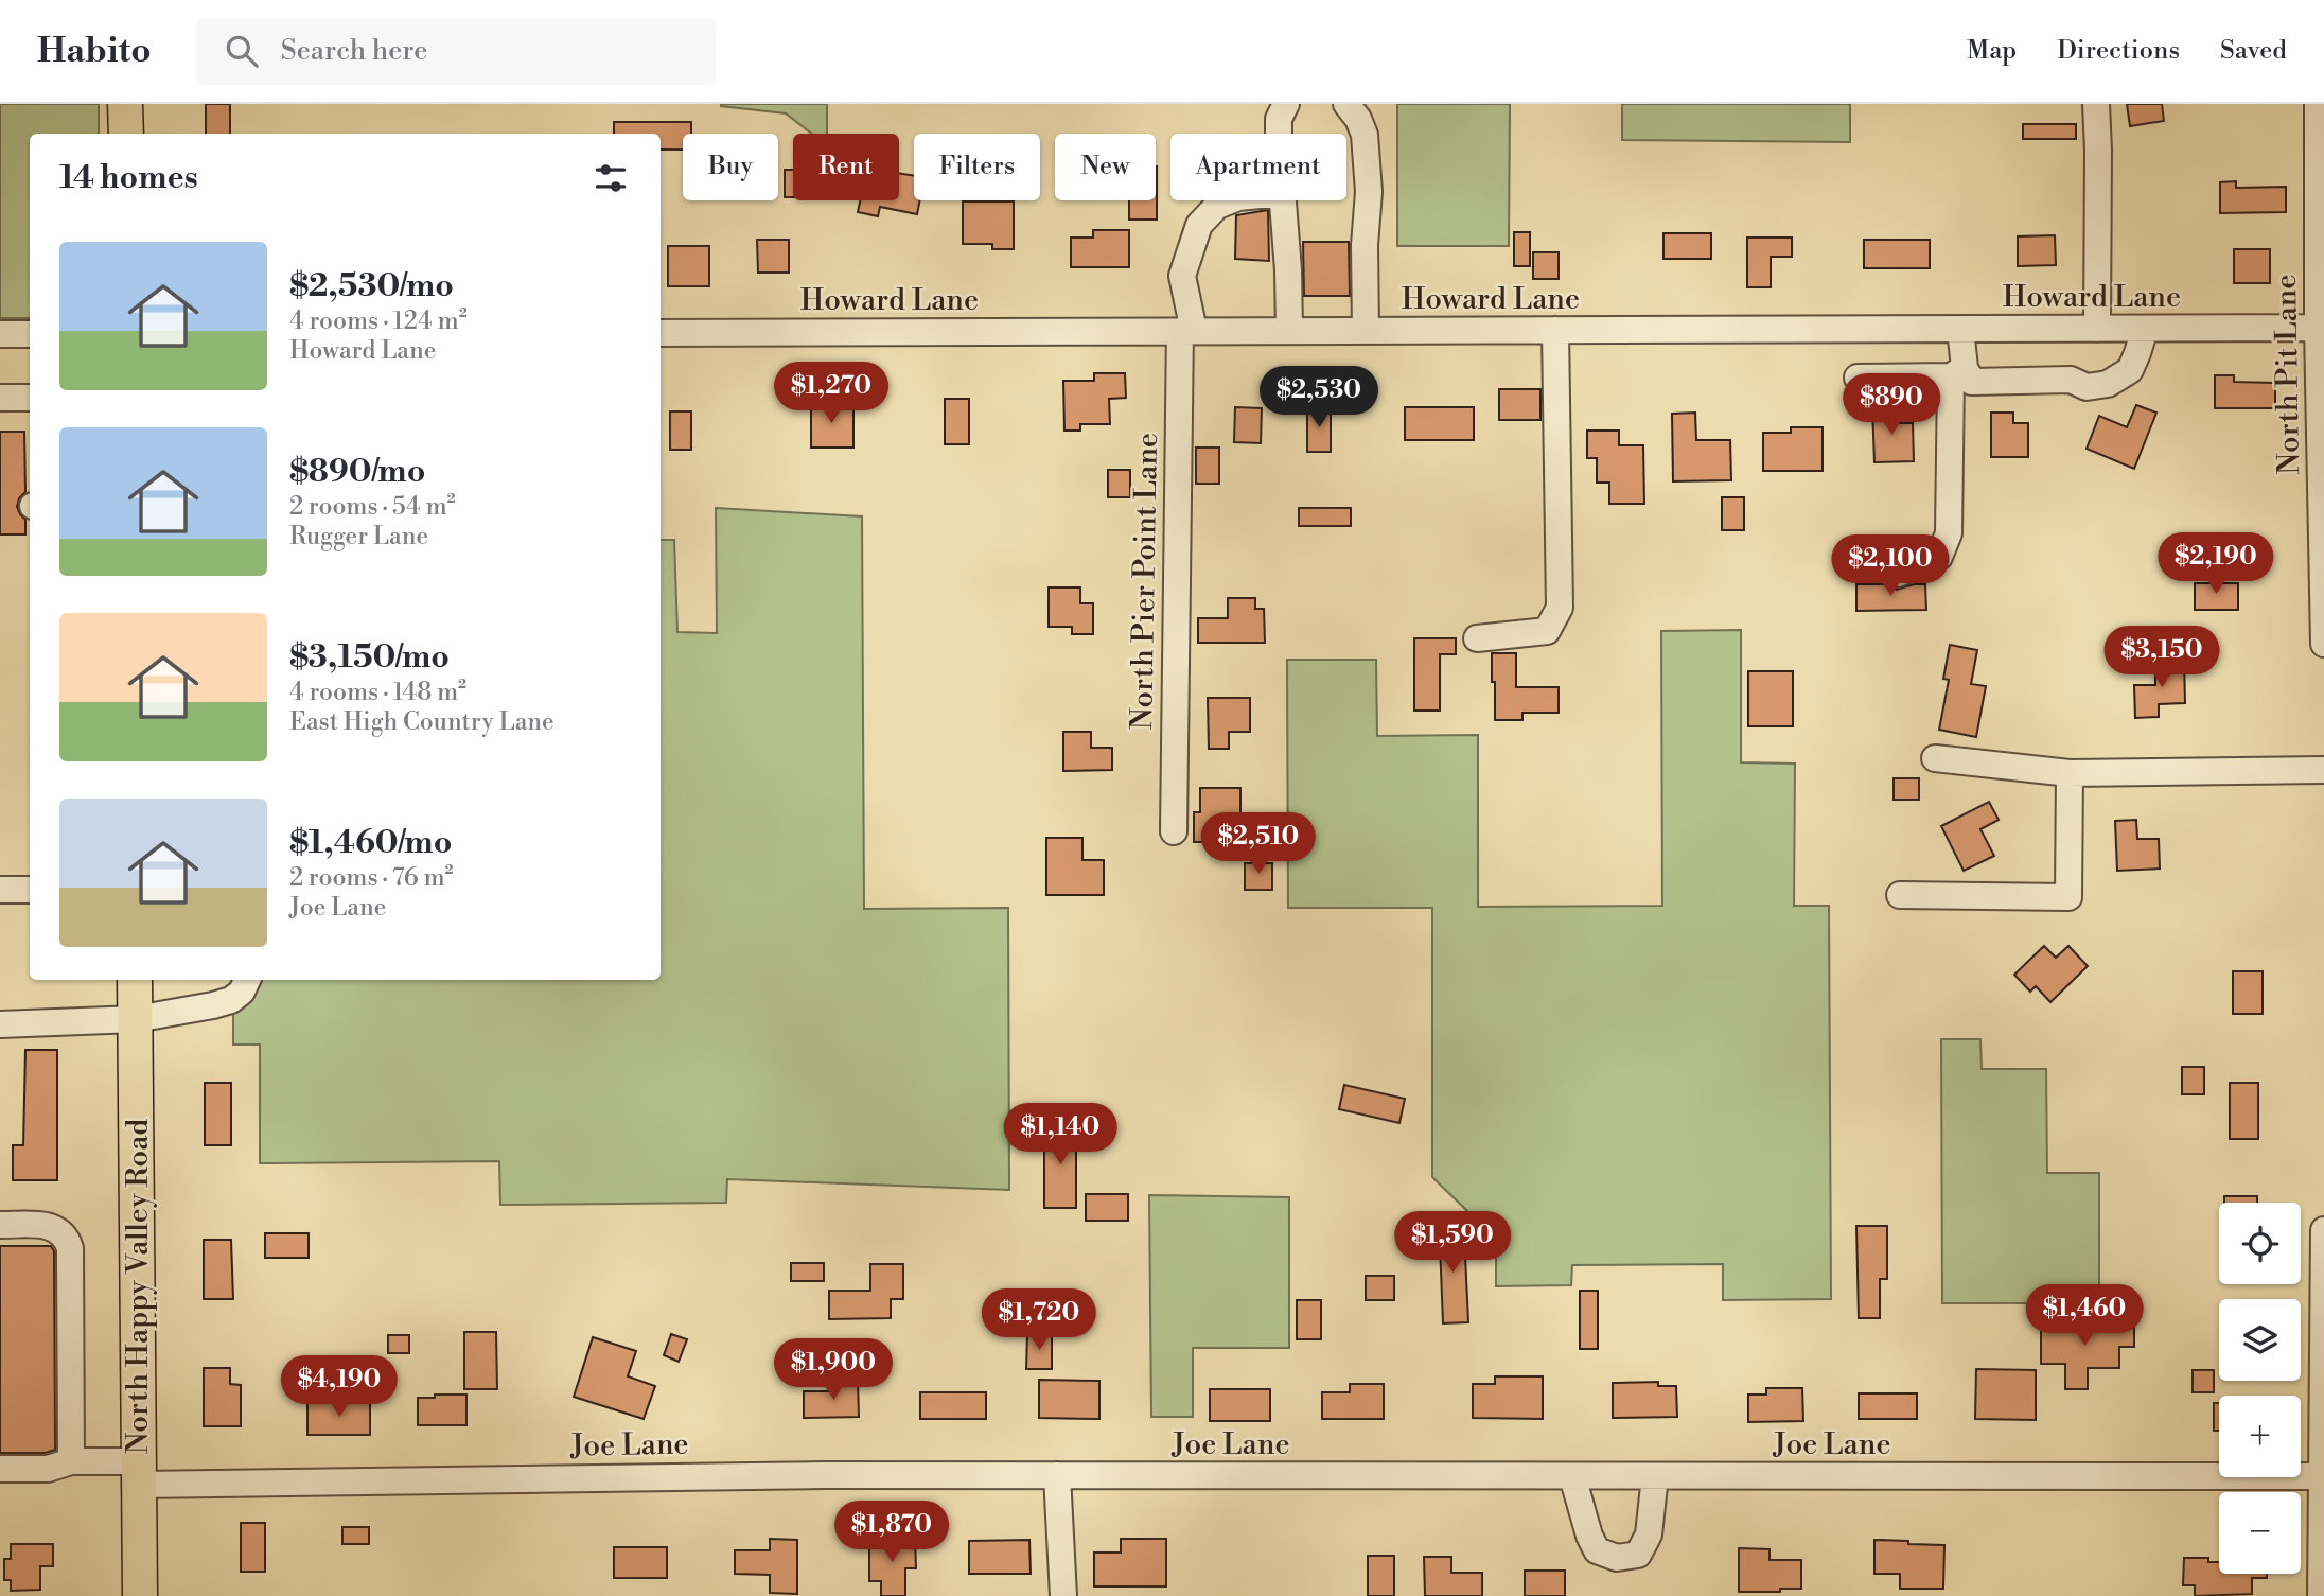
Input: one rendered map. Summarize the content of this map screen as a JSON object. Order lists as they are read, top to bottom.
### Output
{
  "streets": {
    "main road": ["North Happy Valley Road"],
    "street": [
      "Howard Lane",
      "North Pit Lane",
      "North Pier Point Lane",
      "Joe Lane"
    ]
  },
  "crossings": [
    ["Howard Lane", "North Pit Lane"],
    ["Howard Lane", "North Pier Point Lane"],
    ["North Happy Valley Road", "Joe Lane"]
  ],
  "page": {
    "header": "Habito",
    "search": "Search here",
    "nav": ["Map", "Directions", "Saved"],
    "chip": [
      "Buy",
      "Rent",
      "Filters",
      "New",
      "Apartment"
    ],
    "heading": "14 homes",
    "list": [
      {
        "name": "$2,530/mo",
        "note": "4 rooms · 124 m² · Howard Lane"
      },
      {
        "name": "$890/mo",
        "note": "2 rooms · 54 m² · Rugger Lane"
      },
      {
        "name": "$3,150/mo",
        "note": "4 rooms · 148 m² · East High Country Lane"
      },
      {
        "name": "$1,460/mo",
        "note": "2 rooms · 76 m² · Joe Lane"
      }
    ],
    "price": [
      "$1,270",
      "$2,530",
      "$890",
      "$2,190",
      "$2,100",
      "$3,150",
      "$2,510",
      "$1,140",
      "$1,590",
      "$1,460",
      "$1,720",
      "$1,900",
      "$4,190",
      "$1,870"
    ],
    "map_buttons": ["+", "−"]
  }
}
